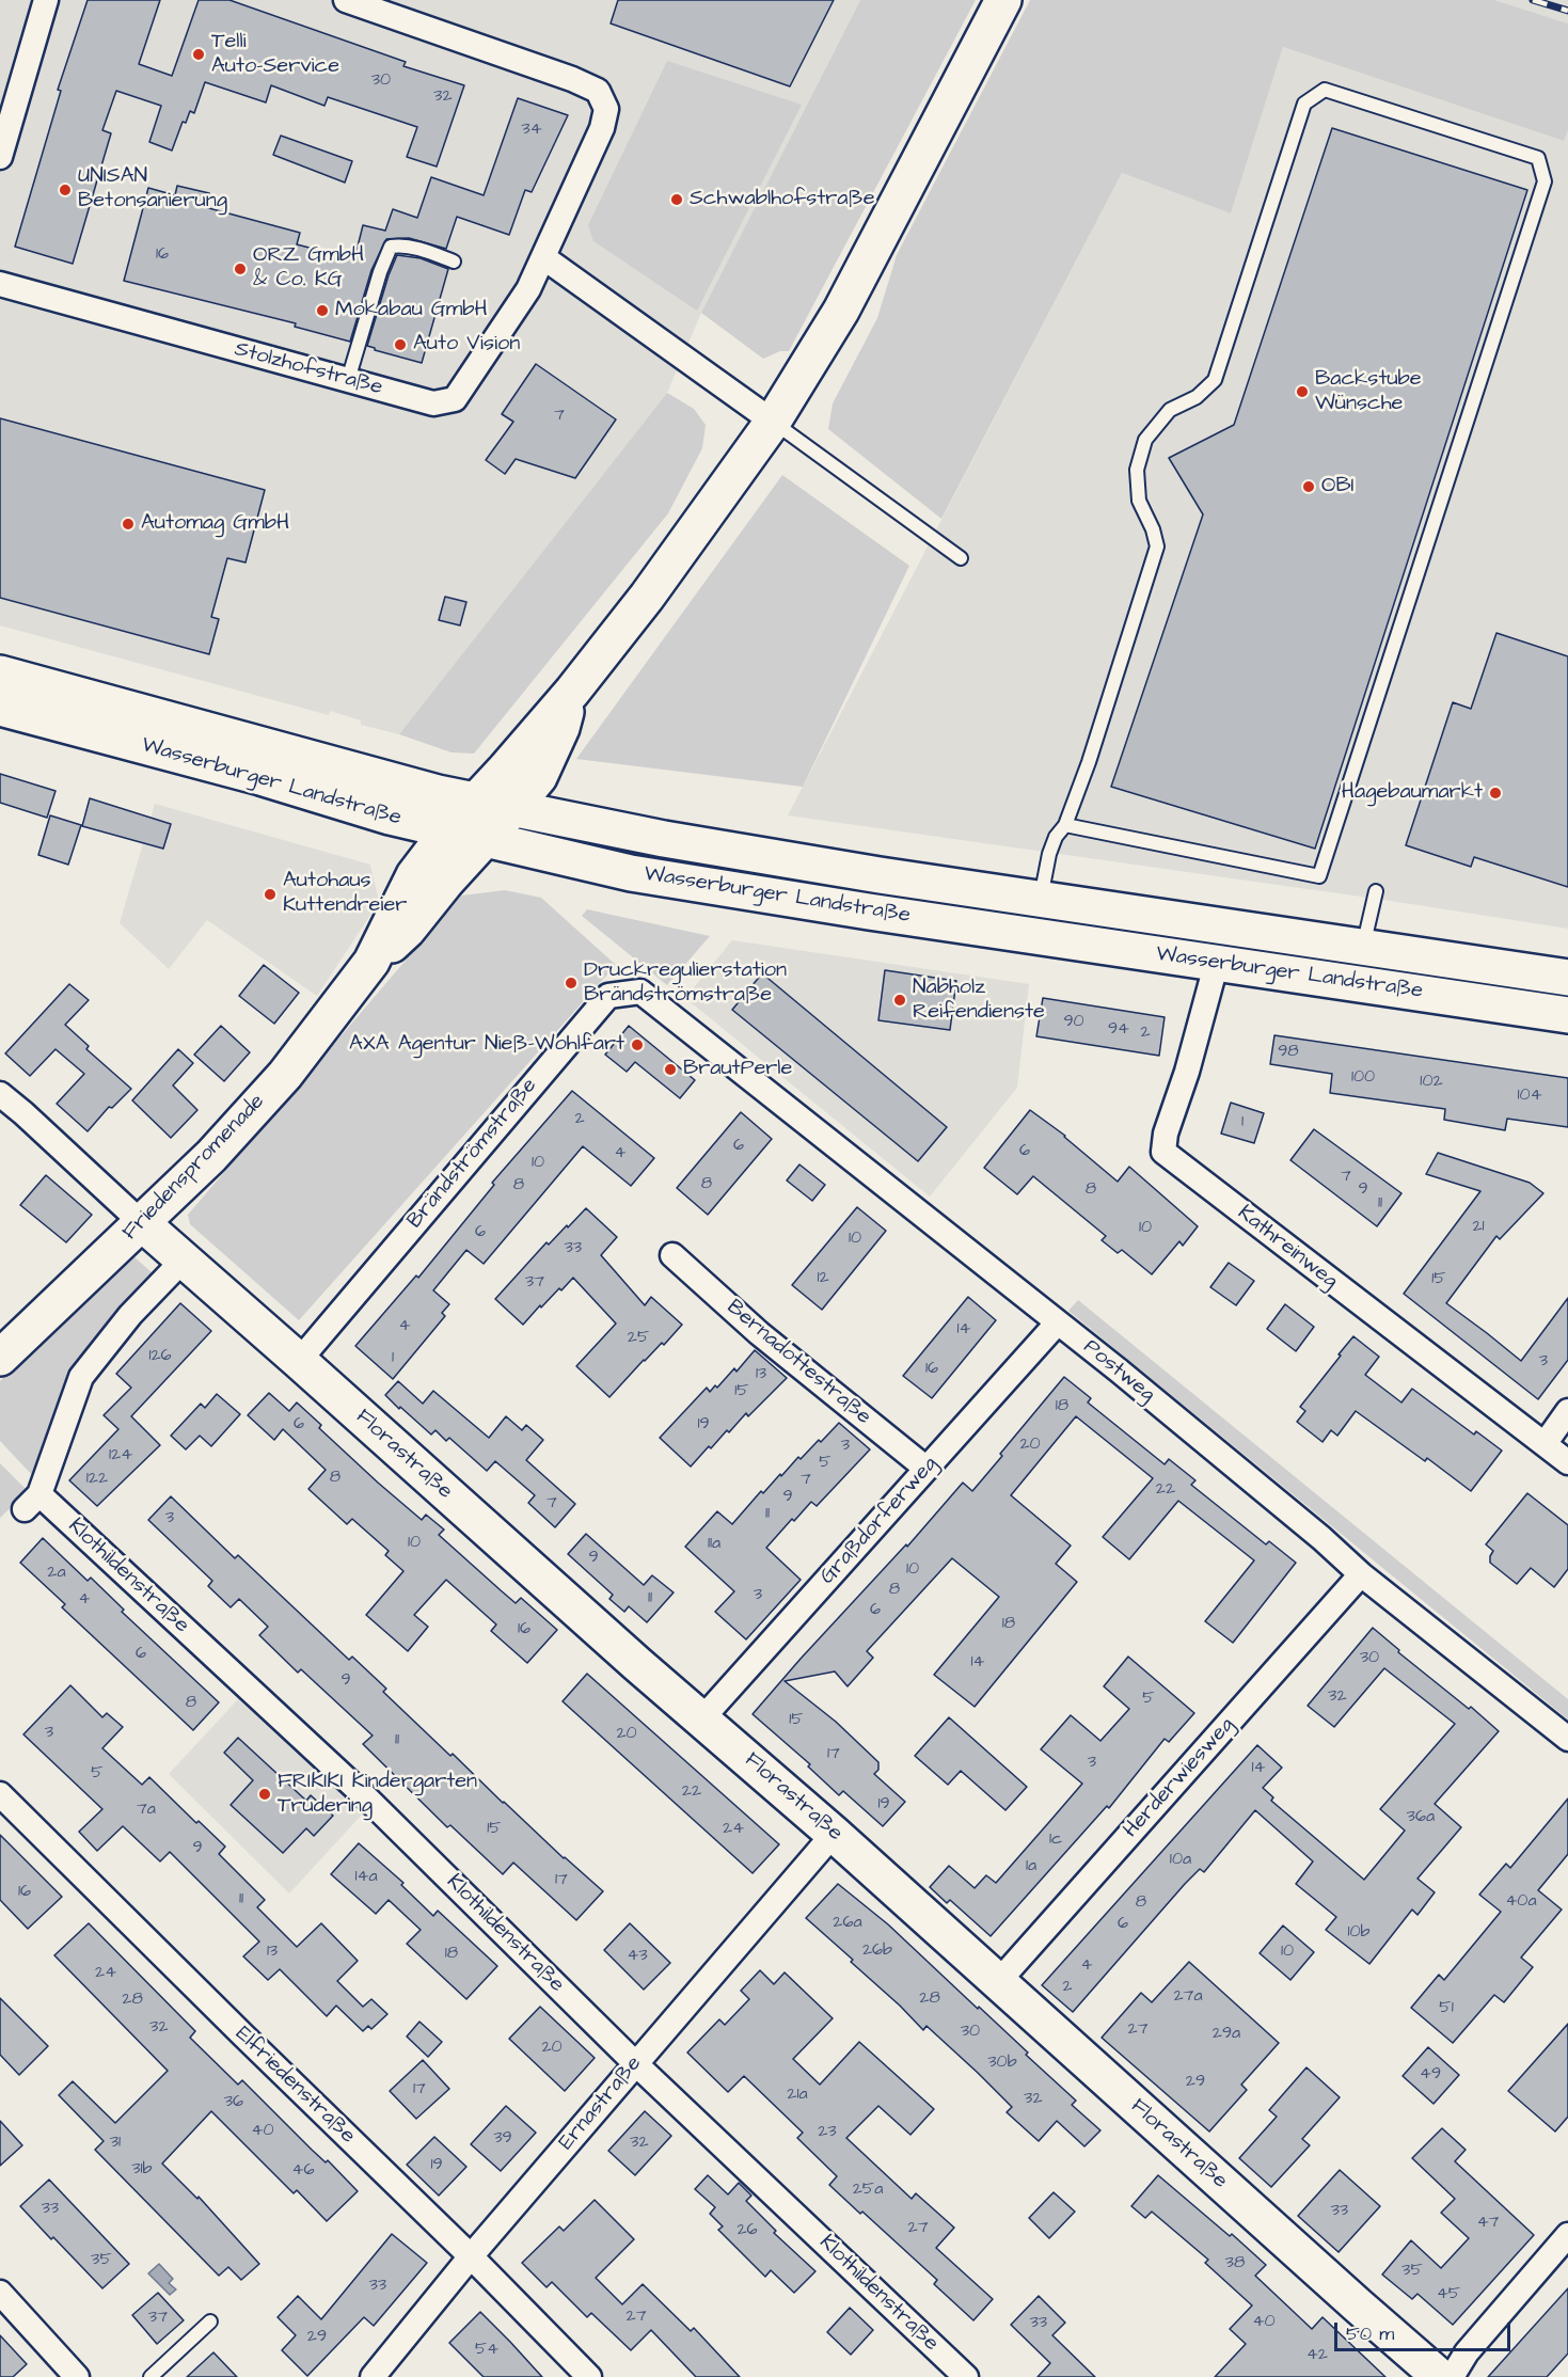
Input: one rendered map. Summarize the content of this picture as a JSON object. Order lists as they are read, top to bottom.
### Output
{
  "streets": {
    "street": [
      "Stolzhofstraße",
      "Wasserburger Landstraße",
      "Brändströmstraße",
      "Friedenspromenade",
      "Kathreinweg",
      "Bernadottestraße",
      "Postweg",
      "Florastraße",
      "Graßdorferweg",
      "Klothildenstraße",
      "Herderwiesweg",
      "Elfriedenstraße",
      "Ernastraße"
    ]
  },
  "crossings": [
    ["Wasserburger Landstraße", "Friedenspromenade"],
    ["Wasserburger Landstraße", "Kathreinweg"],
    ["Brändströmstraße", "Postweg"],
    ["Brändströmstraße", "Florastraße"],
    ["Friedenspromenade", "Florastraße"],
    ["Bernadottestraße", "Graßdorferweg"],
    ["Postweg", "Graßdorferweg"],
    ["Postweg", "Herderwiesweg"],
    ["Florastraße", "Graßdorferweg"],
    ["Florastraße", "Klothildenstraße"],
    ["Florastraße", "Herderwiesweg"],
    ["Florastraße", "Ernastraße"],
    ["Klothildenstraße", "Ernastraße"],
    ["Elfriedenstraße", "Ernastraße"]
  ],
  "places": [
    "Telli Auto-Service",
    "UNISAN Betonsanierung",
    "Schwablhofstraße",
    "ORZ GmbH & Co. KG",
    "Mokabau GmbH",
    "Auto Vision",
    "Backstube Wünsche",
    "OBI",
    "Automag GmbH",
    "Hagebaumarkt",
    "Autohaus Kuttendreier",
    "Druckregulierstation Brändströmstraße",
    "Nabholz Reifendienste",
    "AXA Agentur Nieß-Wohlfart",
    "BrautPerle",
    "FRIKIKI Kindergarten Trudering"
  ],
  "house_numbers": [
    "30",
    "32",
    "34",
    "16",
    "7",
    "90",
    "94",
    "2",
    "98",
    "100",
    "102",
    "104",
    "2",
    "1",
    "6",
    "6",
    "4",
    "10",
    "7",
    "8",
    "8",
    "8",
    "9",
    "11",
    "21",
    "10",
    "6",
    "10",
    "33",
    "12",
    "15",
    "37",
    "4",
    "14",
    "25",
    "126",
    "1",
    "3",
    "16",
    "13",
    "15",
    "18",
    "6",
    "19",
    "20",
    "3",
    "124",
    "5",
    "8",
    "122",
    "7",
    "22",
    "9",
    "7",
    "11",
    "3",
    "10",
    "11a",
    "9",
    "10",
    "2a",
    "8",
    "3",
    "11",
    "4",
    "6",
    "18",
    "16",
    "6",
    "30",
    "14",
    "9",
    "32",
    "5",
    "8",
    "15",
    "3",
    "20",
    "11",
    "17",
    "3",
    "14",
    "5",
    "22",
    "19",
    "7a",
    "36a",
    "15",
    "24",
    "1c",
    "9",
    "10a",
    "1a",
    "14a",
    "17",
    "16",
    "11",
    "40a",
    "8",
    "26a",
    "6",
    "10b",
    "26b",
    "13",
    "10",
    "18",
    "43",
    "4",
    "24",
    "2",
    "27a",
    "28",
    "28",
    "51",
    "32",
    "27",
    "30",
    "29a",
    "20",
    "30b",
    "49",
    "29",
    "17",
    "21a",
    "32",
    "36",
    "40",
    "23",
    "39",
    "31",
    "32",
    "19",
    "31b",
    "46",
    "25a",
    "33",
    "33",
    "47",
    "27",
    "26",
    "35",
    "38",
    "35",
    "33",
    "45",
    "27",
    "37",
    "40",
    "33",
    "29",
    "54",
    "42"
  ],
  "scale_bar": "50 m"
}
